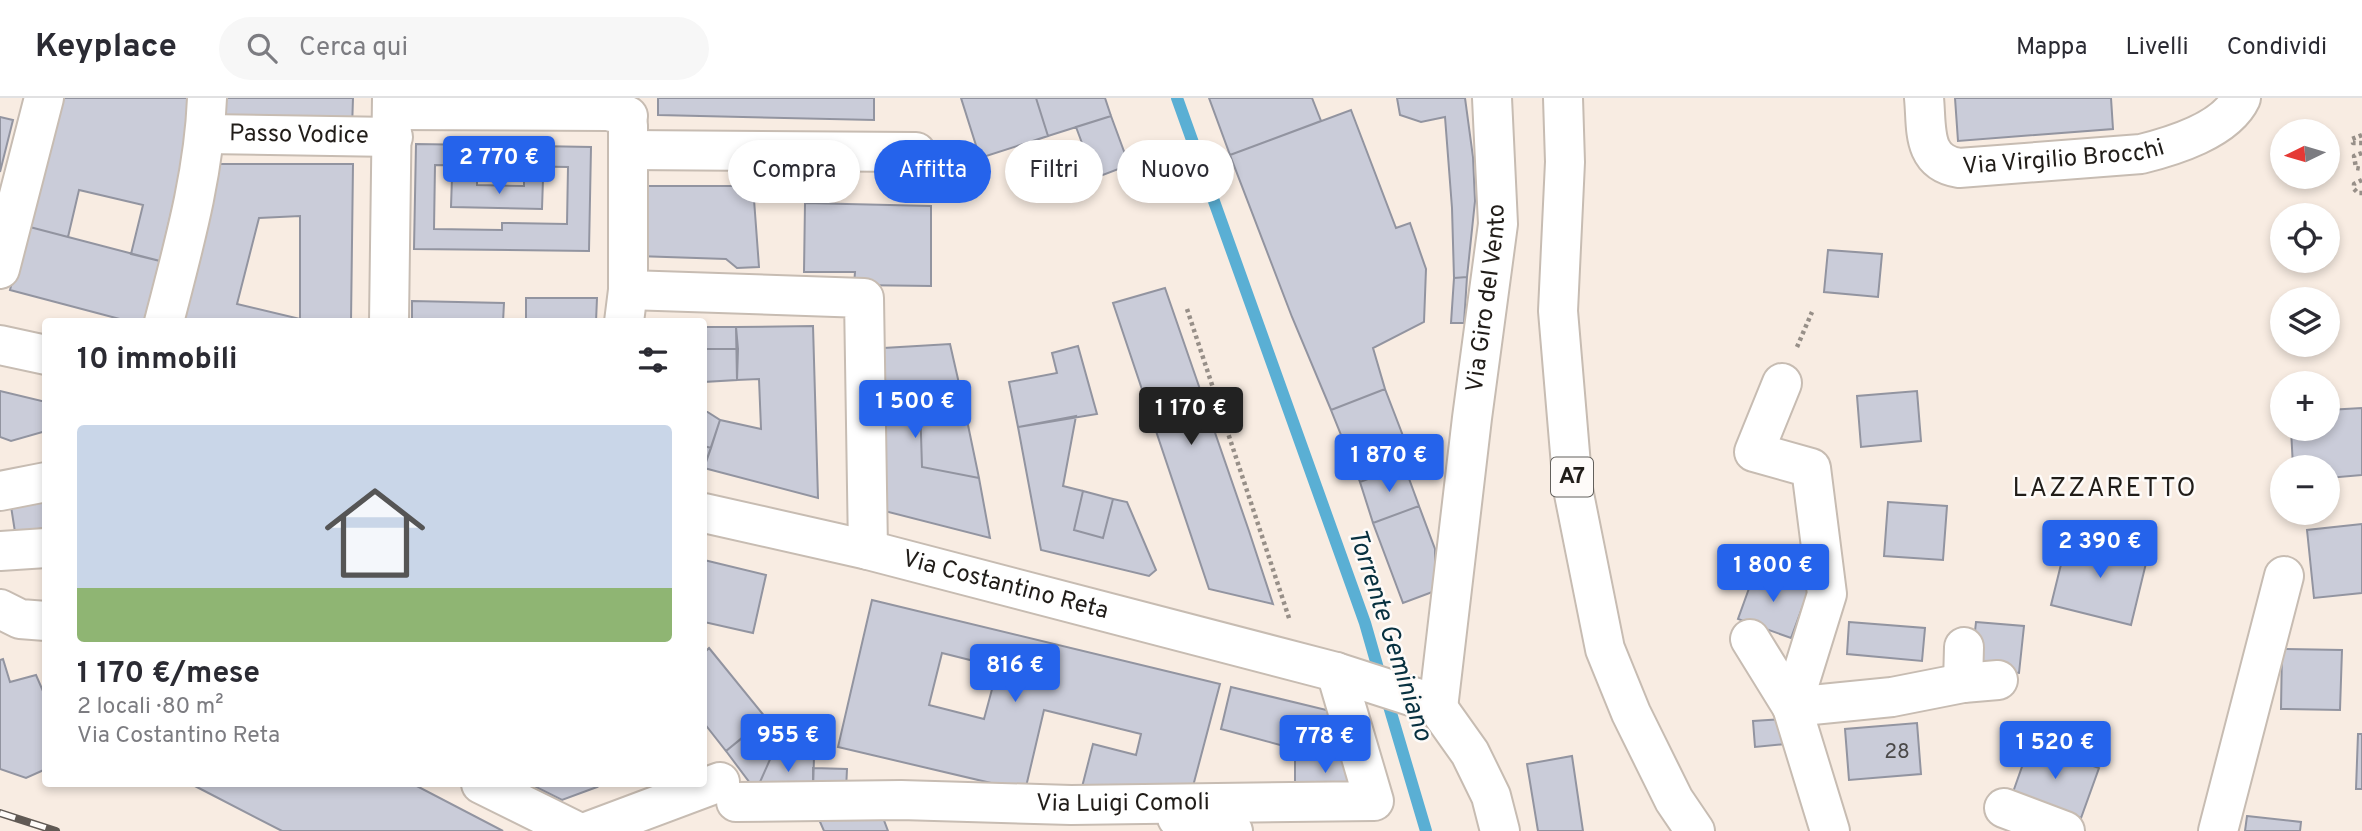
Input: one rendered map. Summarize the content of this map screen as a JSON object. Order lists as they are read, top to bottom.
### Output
{
  "streets": {
    "main road": [
      "Passo Vodice",
      "Via Virgilio Brocchi",
      "Via Giro del Vento",
      "A7",
      "Via Costantino Reta",
      "Via Luigi Comoli"
    ]
  },
  "crossings": [
    ["Via Giro del Vento", "Via Costantino Reta"],
    ["Via Costantino Reta", "Via Luigi Comoli"]
  ],
  "districts": ["LAZZARETTO"],
  "water": ["Torrente Geminiano"],
  "house_numbers": ["28"],
  "north": "left",
  "page": {
    "header": "Keyplace",
    "search": "Cerca qui",
    "nav": ["Mappa", "Livelli", "Condividi"],
    "map_buttons": ["+", "−"],
    "price": [
      "2 770 €",
      "1 500 €",
      "1 170 €",
      "1 870 €",
      "2 390 €",
      "1 800 €",
      "816 €",
      "955 €",
      "778 €",
      "1 520 €"
    ],
    "chip": [
      "Compra",
      "Affitta",
      "Filtri",
      "Nuovo"
    ],
    "heading": "10 immobili",
    "list": [
      {
        "name": "1 170 €/mese",
        "note": "2 locali · 80 m² · Via Costantino Reta"
      }
    ]
  }
}
